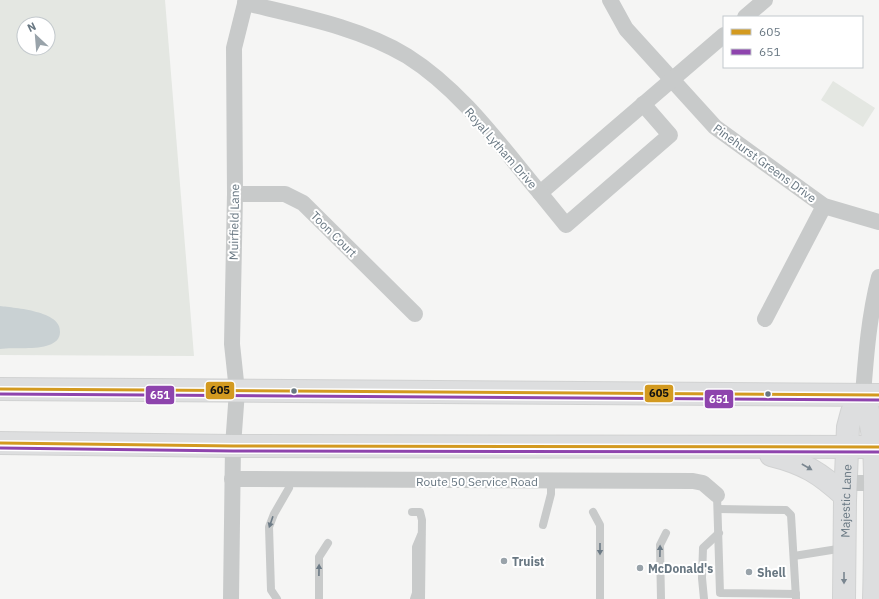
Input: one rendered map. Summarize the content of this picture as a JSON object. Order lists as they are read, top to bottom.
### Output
{
  "streets": {
    "main road": ["Majestic Lane"],
    "street": [
      "Royal Lytham Drive",
      "Pinehurst Greens Drive",
      "Muirfield Lane",
      "Toon Court",
      "Route 50 Service Road"
    ]
  },
  "crossings": [
    ["Royal Lytham Drive", "Pinehurst Greens Drive"],
    ["Royal Lytham Drive", "Muirfield Lane"],
    ["Muirfield Lane", "Toon Court"],
    ["Muirfield Lane", "Route 50 Service Road"]
  ],
  "places": ["Truist", "McDonald's", "Shell"],
  "lines": ["transit line 605", "transit line 651"],
  "legend": ["605", "651"],
  "north": "top left"
}
